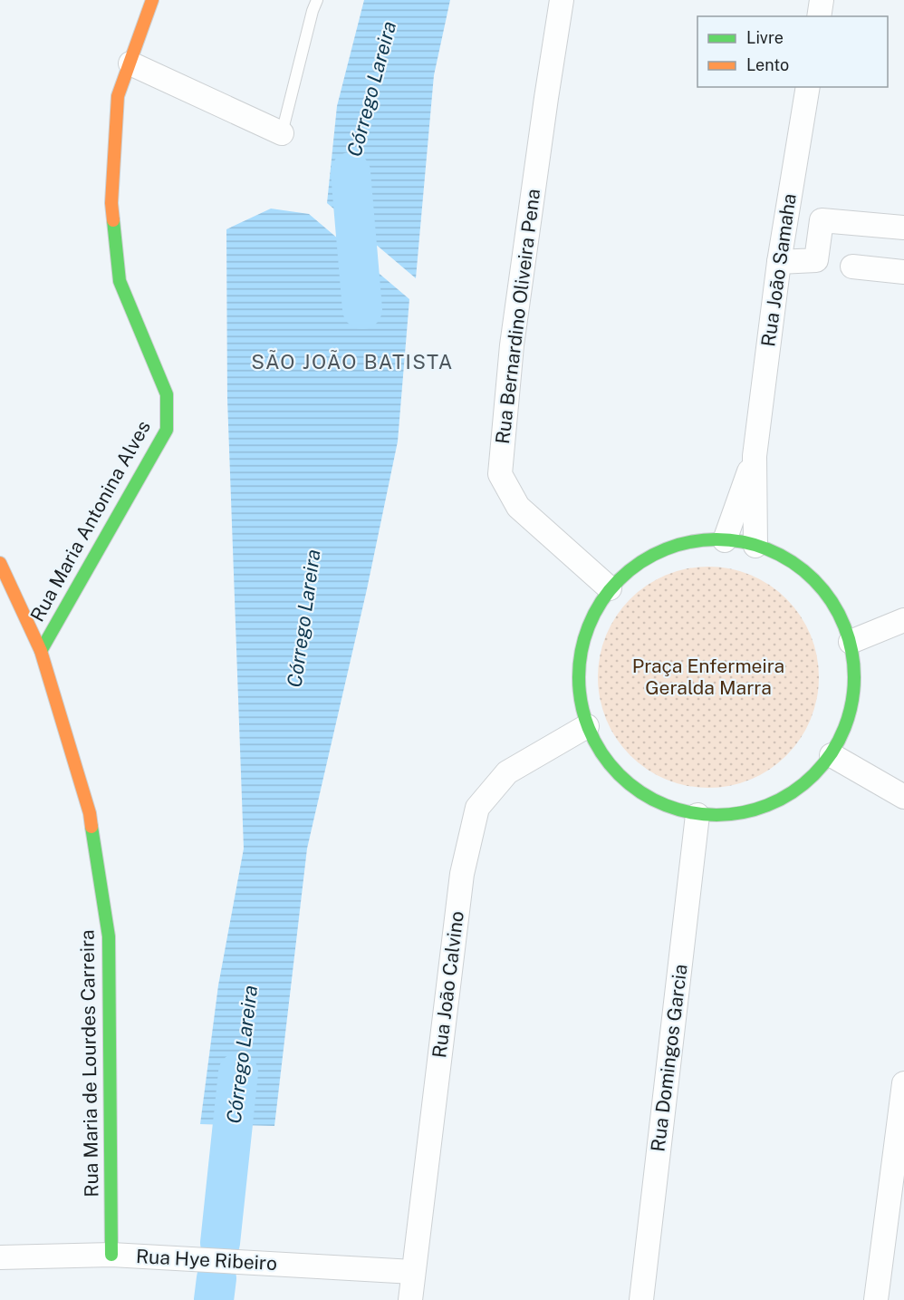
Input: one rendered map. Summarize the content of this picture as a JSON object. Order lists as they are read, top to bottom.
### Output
{
  "streets": {
    "street": [
      "Rua João Samaha",
      "Rua Bernardino Oliveira Pena",
      "Rua Maria Antonina Alves",
      "Rua João Calvino",
      "Rua Domingos Garcia",
      "Rua Maria de Lourdes Carreira",
      "Rua Hye Ribeiro"
    ]
  },
  "crossings": [
    ["Rua Maria Antonina Alves", "Rua Maria de Lourdes Carreira"],
    ["Rua João Calvino", "Rua Hye Ribeiro"],
    ["Rua Maria de Lourdes Carreira", "Rua Hye Ribeiro"]
  ],
  "districts": ["SÃO JOÃO BATISTA"],
  "water": ["Córrego Lareira"],
  "parks": ["Praça Enfermeira Geralda Marra"],
  "legend": ["Livre", "Lento"]
}
